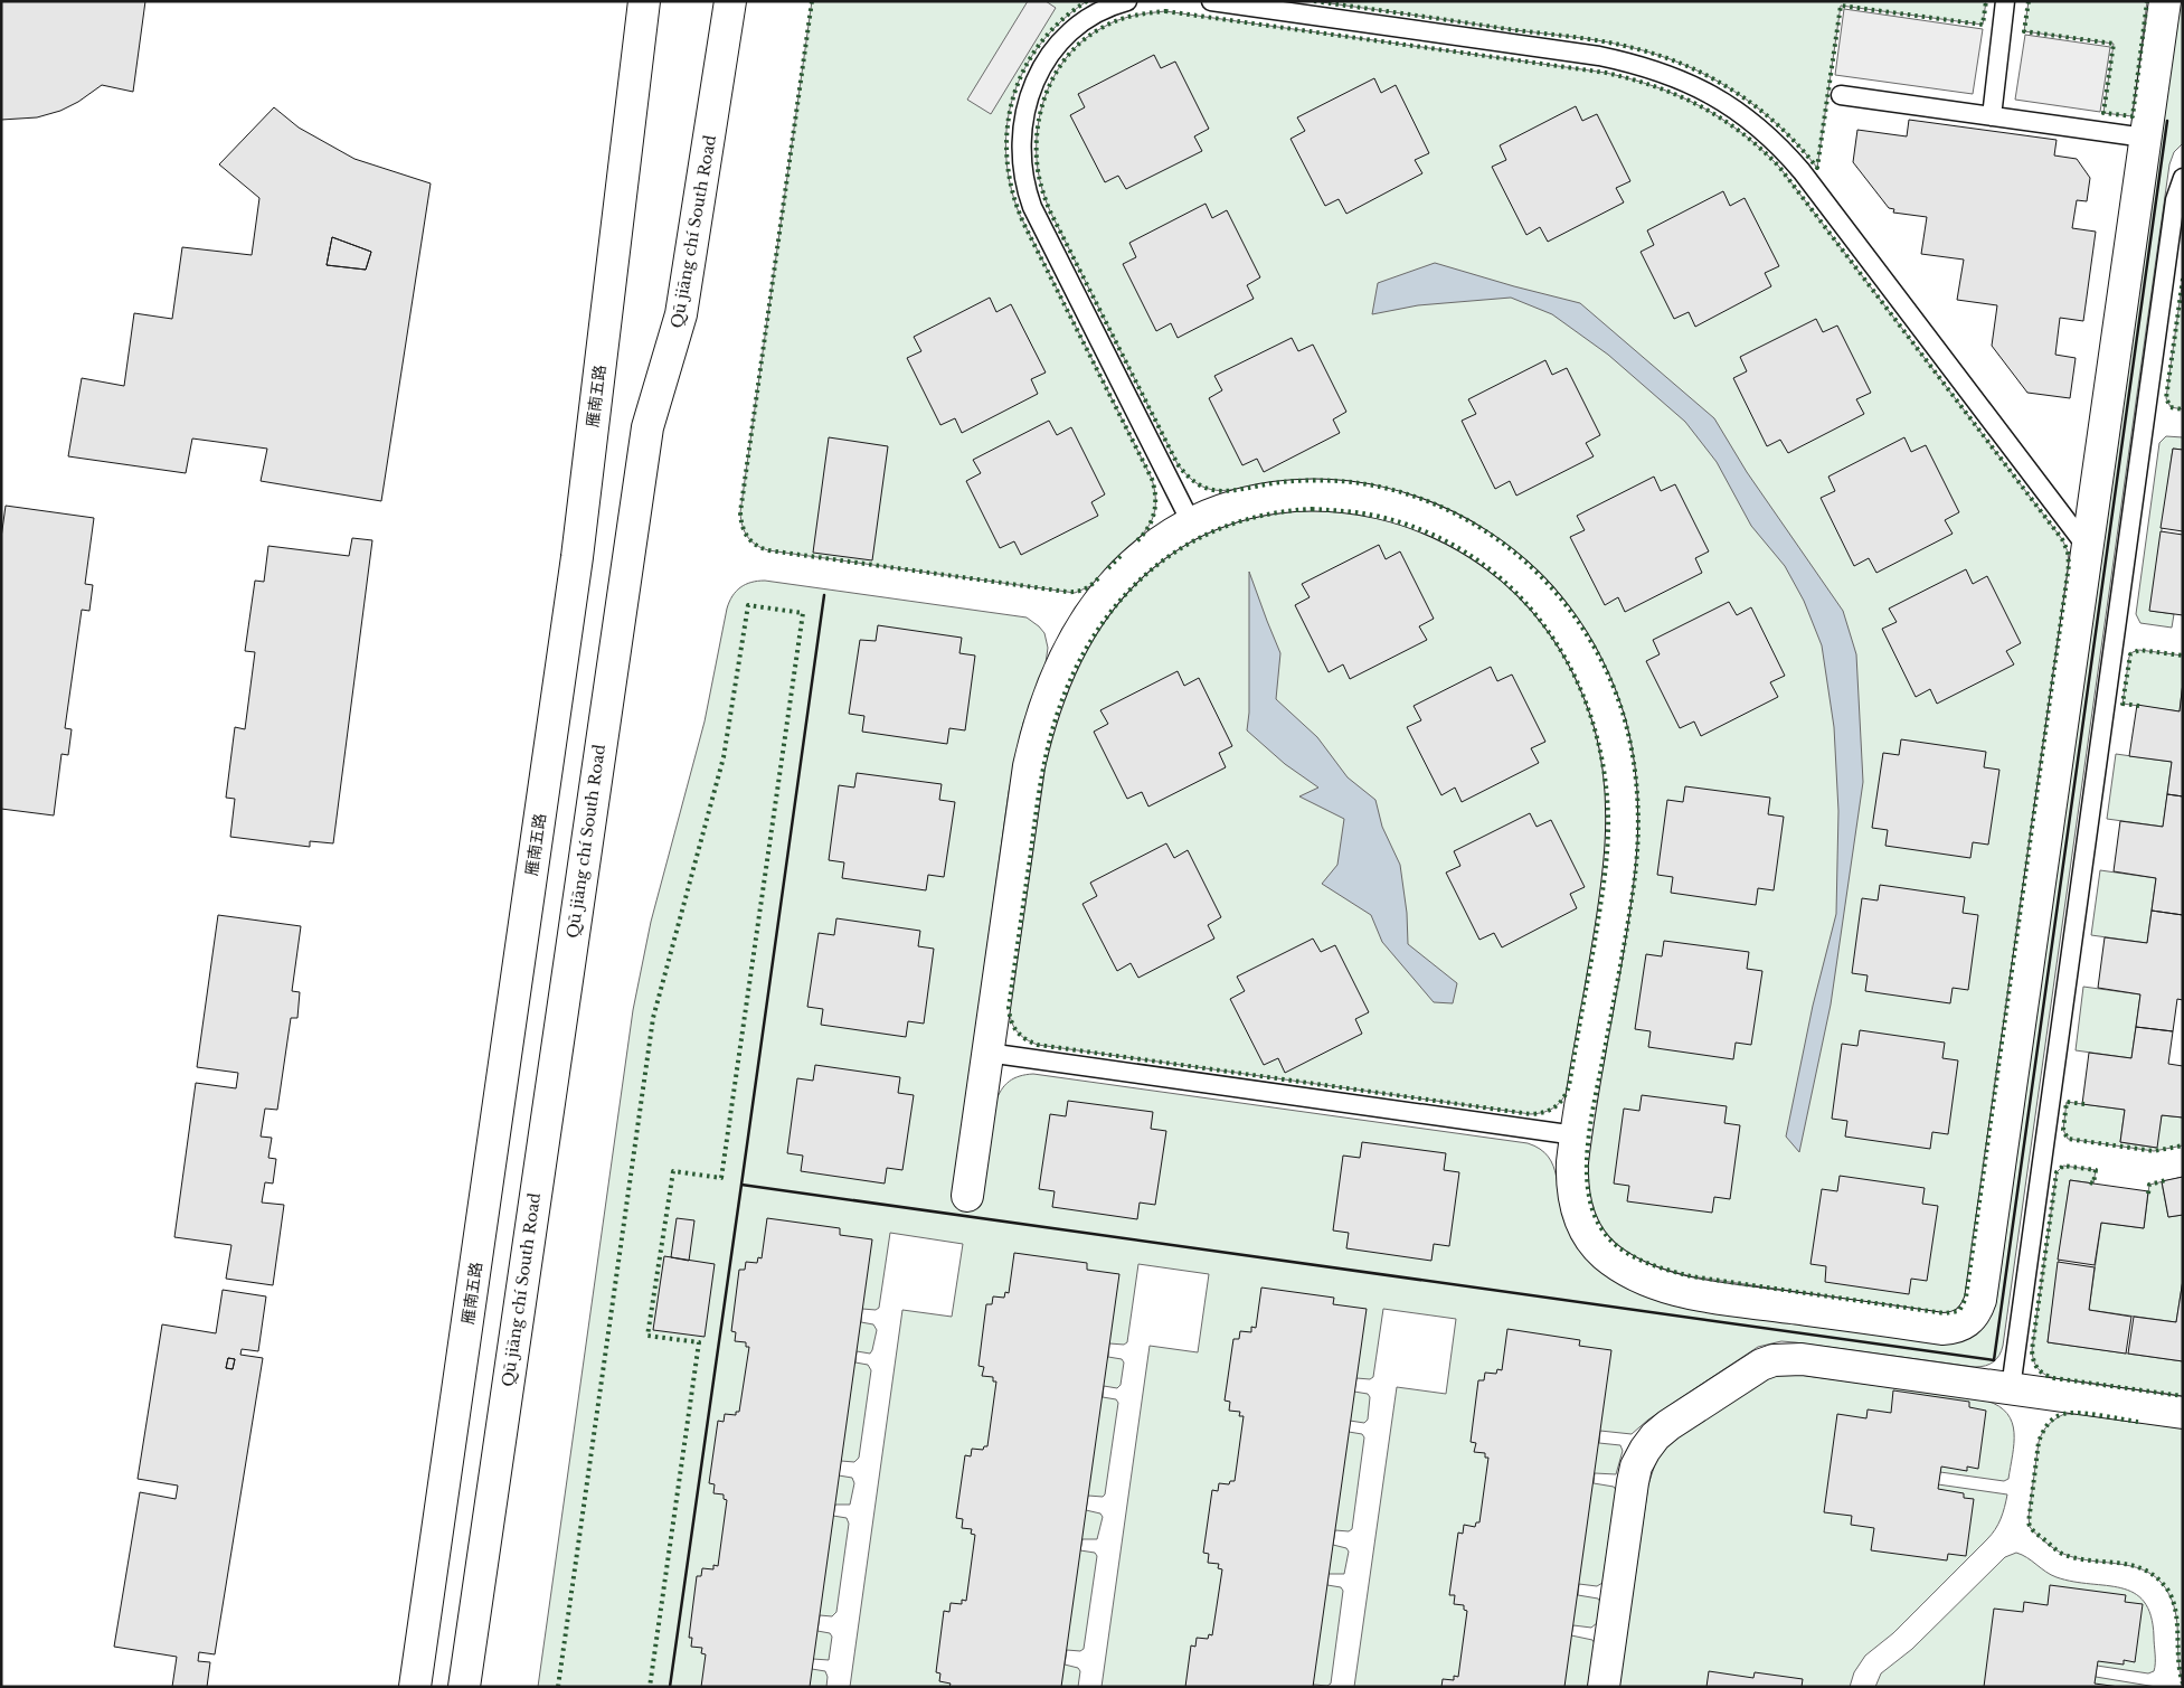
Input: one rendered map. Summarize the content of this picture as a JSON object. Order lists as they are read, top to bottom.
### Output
{
  "streets": {
    "street": ["Qū jiāng chí South Road", "雁南五路"]
  }
}
